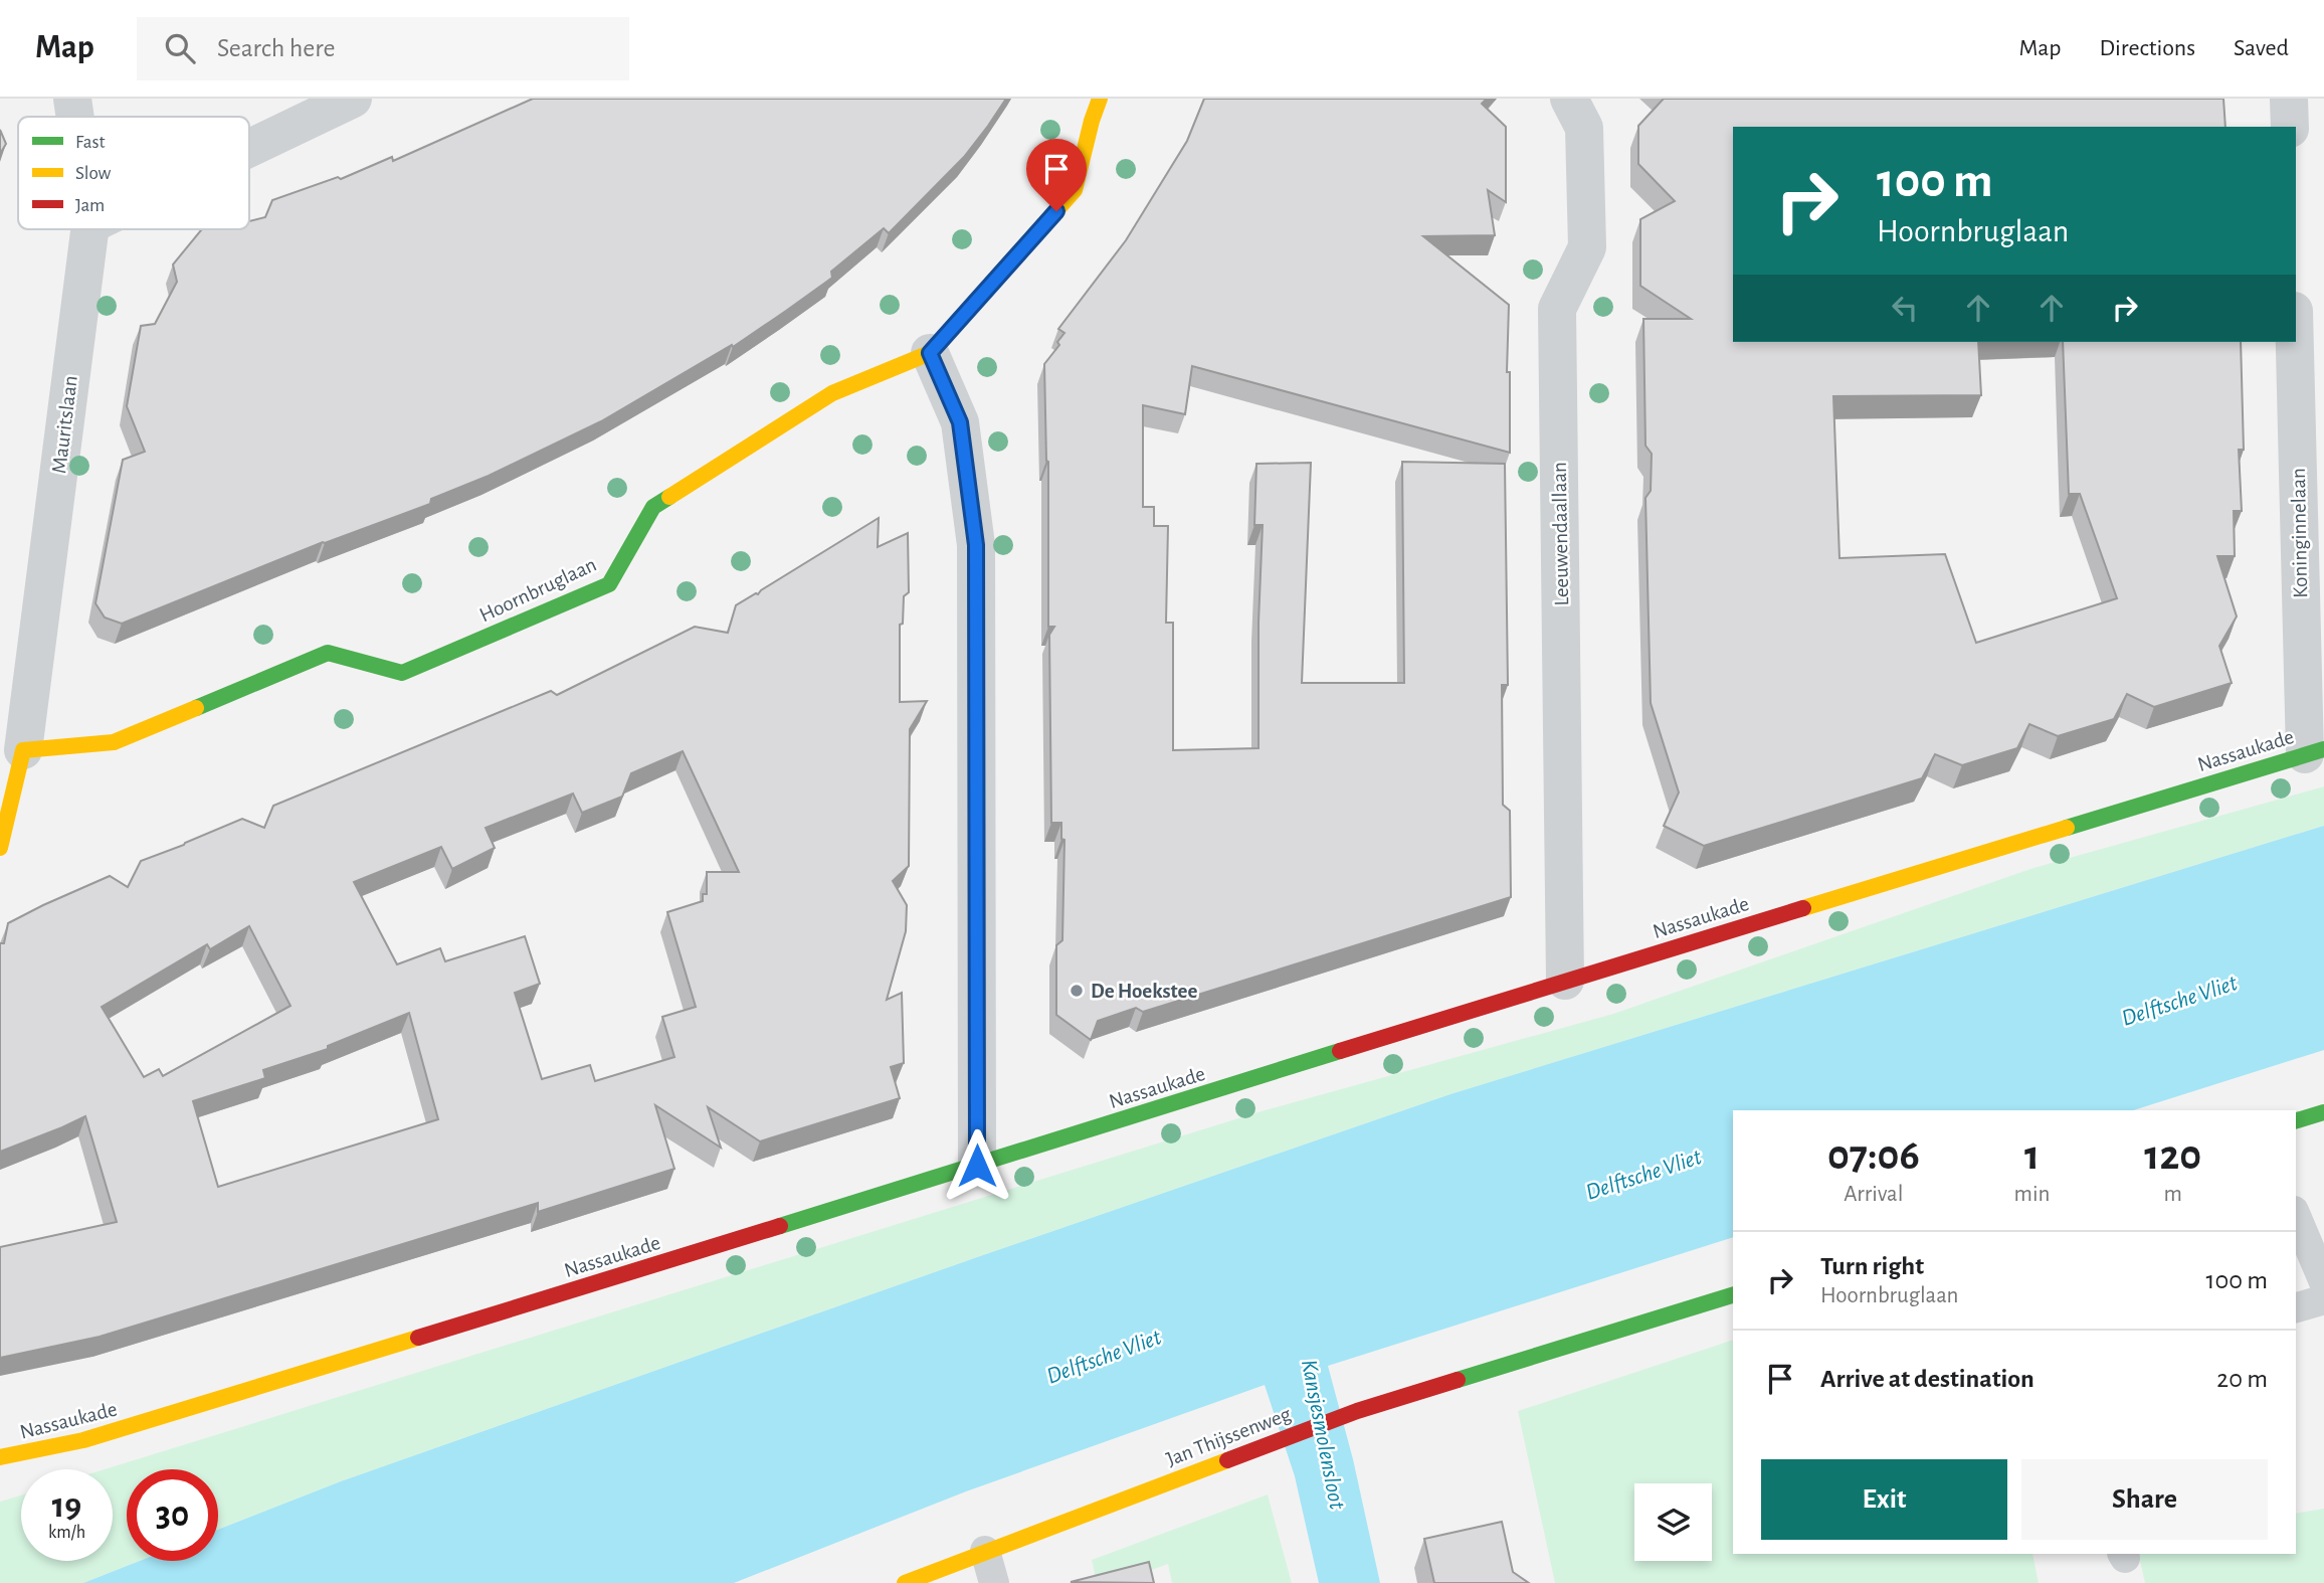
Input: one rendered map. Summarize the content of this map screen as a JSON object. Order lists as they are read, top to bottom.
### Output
{
  "streets": {
    "street": [
      "Mauritslaan",
      "Koninginnelaan",
      "Leeuwendaallaan",
      "Hoornbruglaan",
      "Nassaukade",
      "Jan Thijssenweg"
    ]
  },
  "crossings": [
    ["Mauritslaan", "Hoornbruglaan"],
    ["Koninginnelaan", "Nassaukade"],
    ["Leeuwendaallaan", "Nassaukade"]
  ],
  "water": ["Delftsche Vliet", "Kansjesmolensloot"],
  "places": ["De Hoekstee"],
  "legend": ["Fast", "Slow", "Jam"],
  "page": {
    "header": "Map",
    "search": "Search here",
    "nav": ["Map", "Directions", "Saved"],
    "turn": ["100 m", "Hoornbruglaan"],
    "eta": [
      "07:06",
      "Arrival",
      "1",
      "min",
      "120",
      "m"
    ],
    "list": [
      {
        "name": "Turn right",
        "note": "Hoornbruglaan",
        "value": "100 m"
      },
      {
        "name": "Arrive at destination",
        "value": "20 m"
      }
    ],
    "buttons": ["Exit", "Share"],
    "speed": "19 km/h",
    "limit": "30"
  }
}
